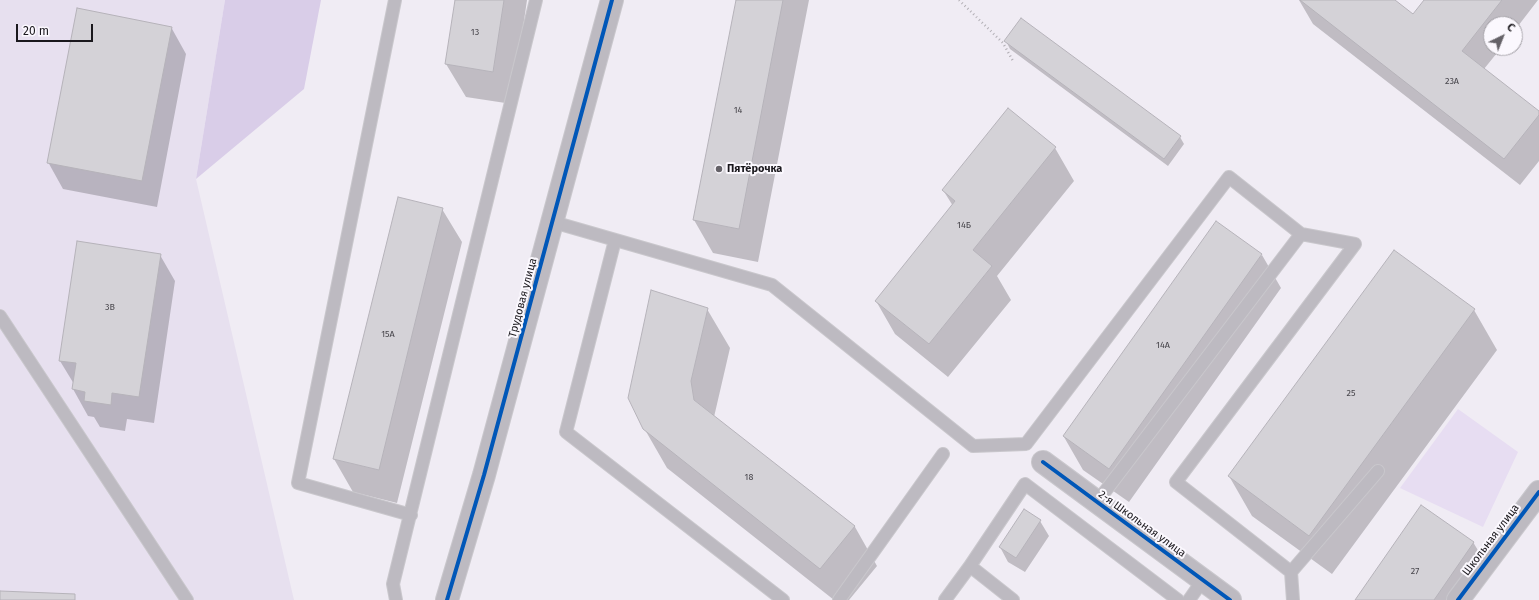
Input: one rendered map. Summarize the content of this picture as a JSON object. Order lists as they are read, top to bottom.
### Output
{
  "streets": {
    "street": ["Трудовая улица", "2-я Школьная улица", "Школьная улица"]
  },
  "places": ["Пятёрочка"],
  "house_numbers": [
    "13",
    "23А",
    "14",
    "14Б",
    "3В",
    "15А",
    "14А",
    "25",
    "18",
    "27"
  ],
  "scale_bar": "20 m",
  "north": "top right"
}
